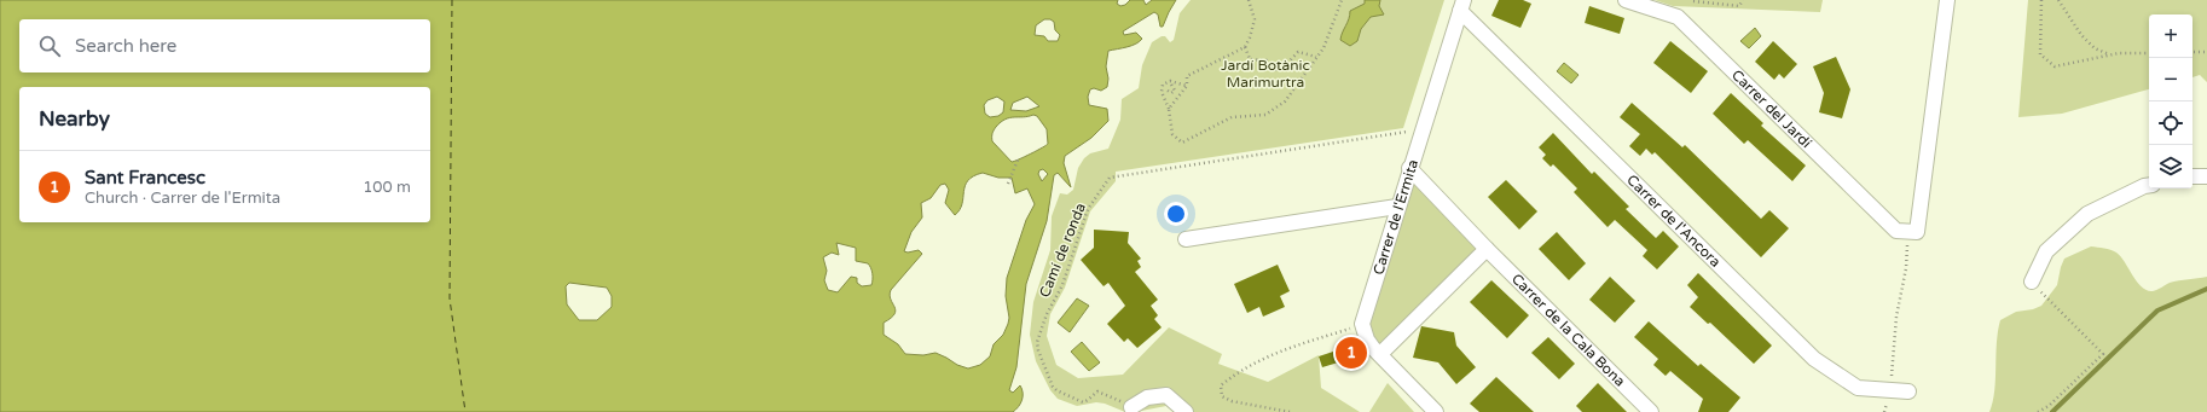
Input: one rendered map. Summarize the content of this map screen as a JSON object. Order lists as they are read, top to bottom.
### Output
{
  "streets": {
    "street": [
      "Carrer del Jardí",
      "Carrer de l'Ermita",
      "Carrer de l'Ancora",
      "Carrer de la Cala Bona"
    ],
    "path": ["Camí de ronda"]
  },
  "crossings": [
    ["Carrer de l'Ermita", "Carrer de l'Ancora"],
    ["Carrer de l'Ermita", "Carrer de la Cala Bona"]
  ],
  "parks": ["Jardí Botànic Marimurtra"],
  "page": {
    "map_buttons": ["+", "−"],
    "search": "Search here",
    "heading": "Nearby",
    "list": [
      {
        "mark": "1",
        "name": "Sant Francesc",
        "note": "Church · Carrer de l'Ermita",
        "value": "100 m"
      }
    ],
    "pins": "1"
  }
}
